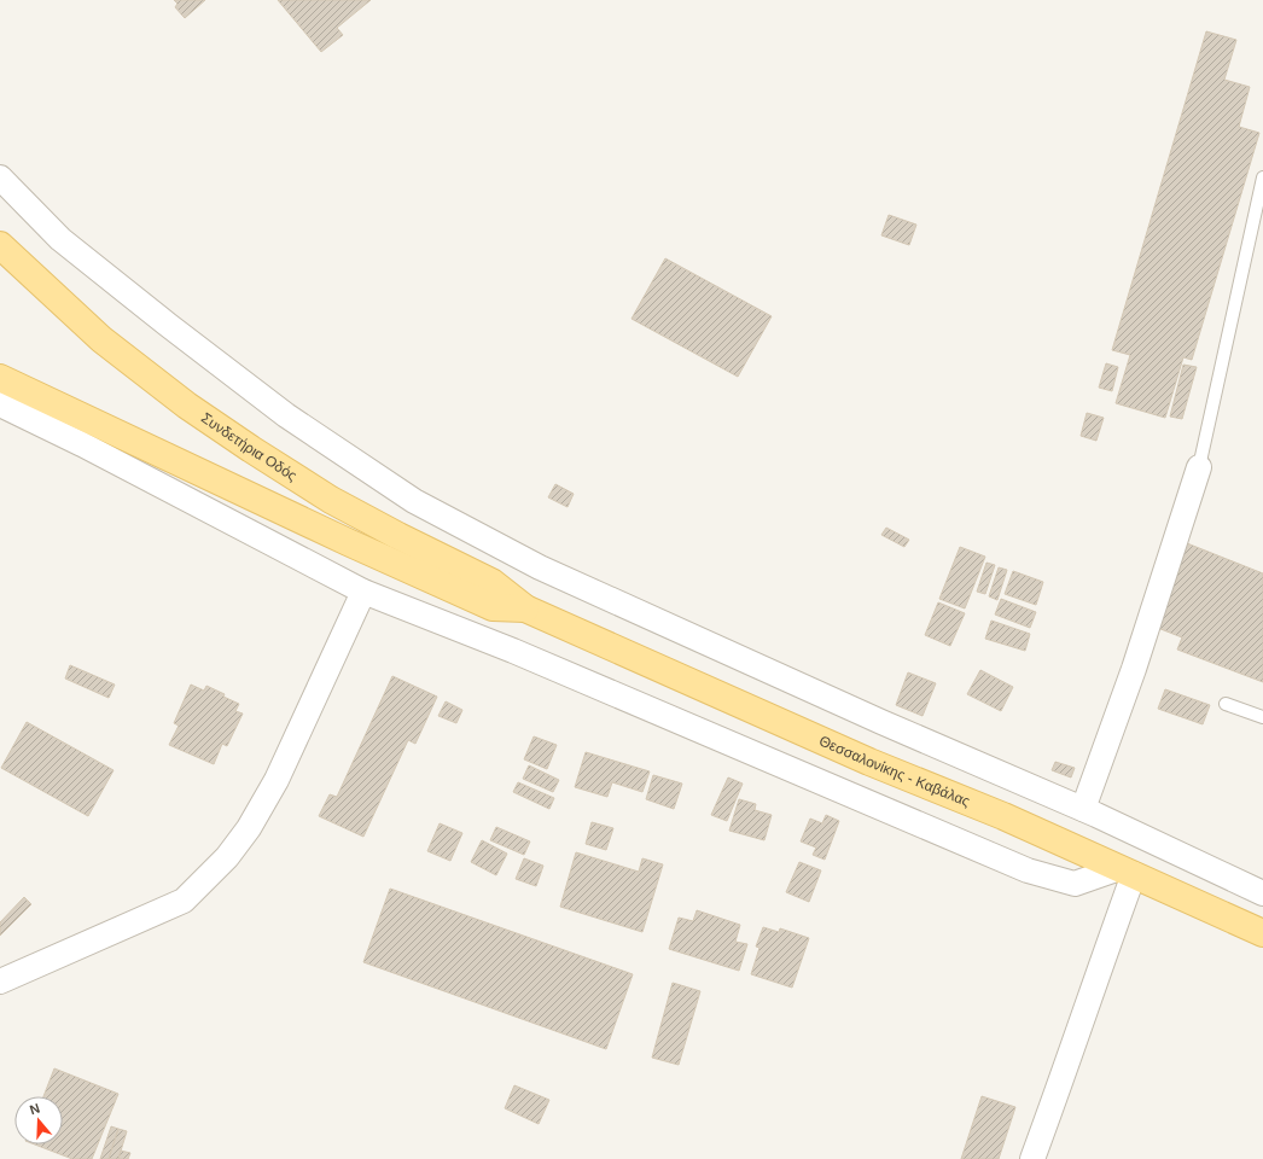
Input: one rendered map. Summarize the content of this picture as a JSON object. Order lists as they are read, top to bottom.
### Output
{
  "streets": {
    "main road": ["Συνδετήρια Οδός", "Θεσσαλονίκης - Καβάλας"]
  },
  "crossings": [
    ["Συνδετήρια Οδός", "Θεσσαλονίκης - Καβάλας"]
  ],
  "north": "top"
}
